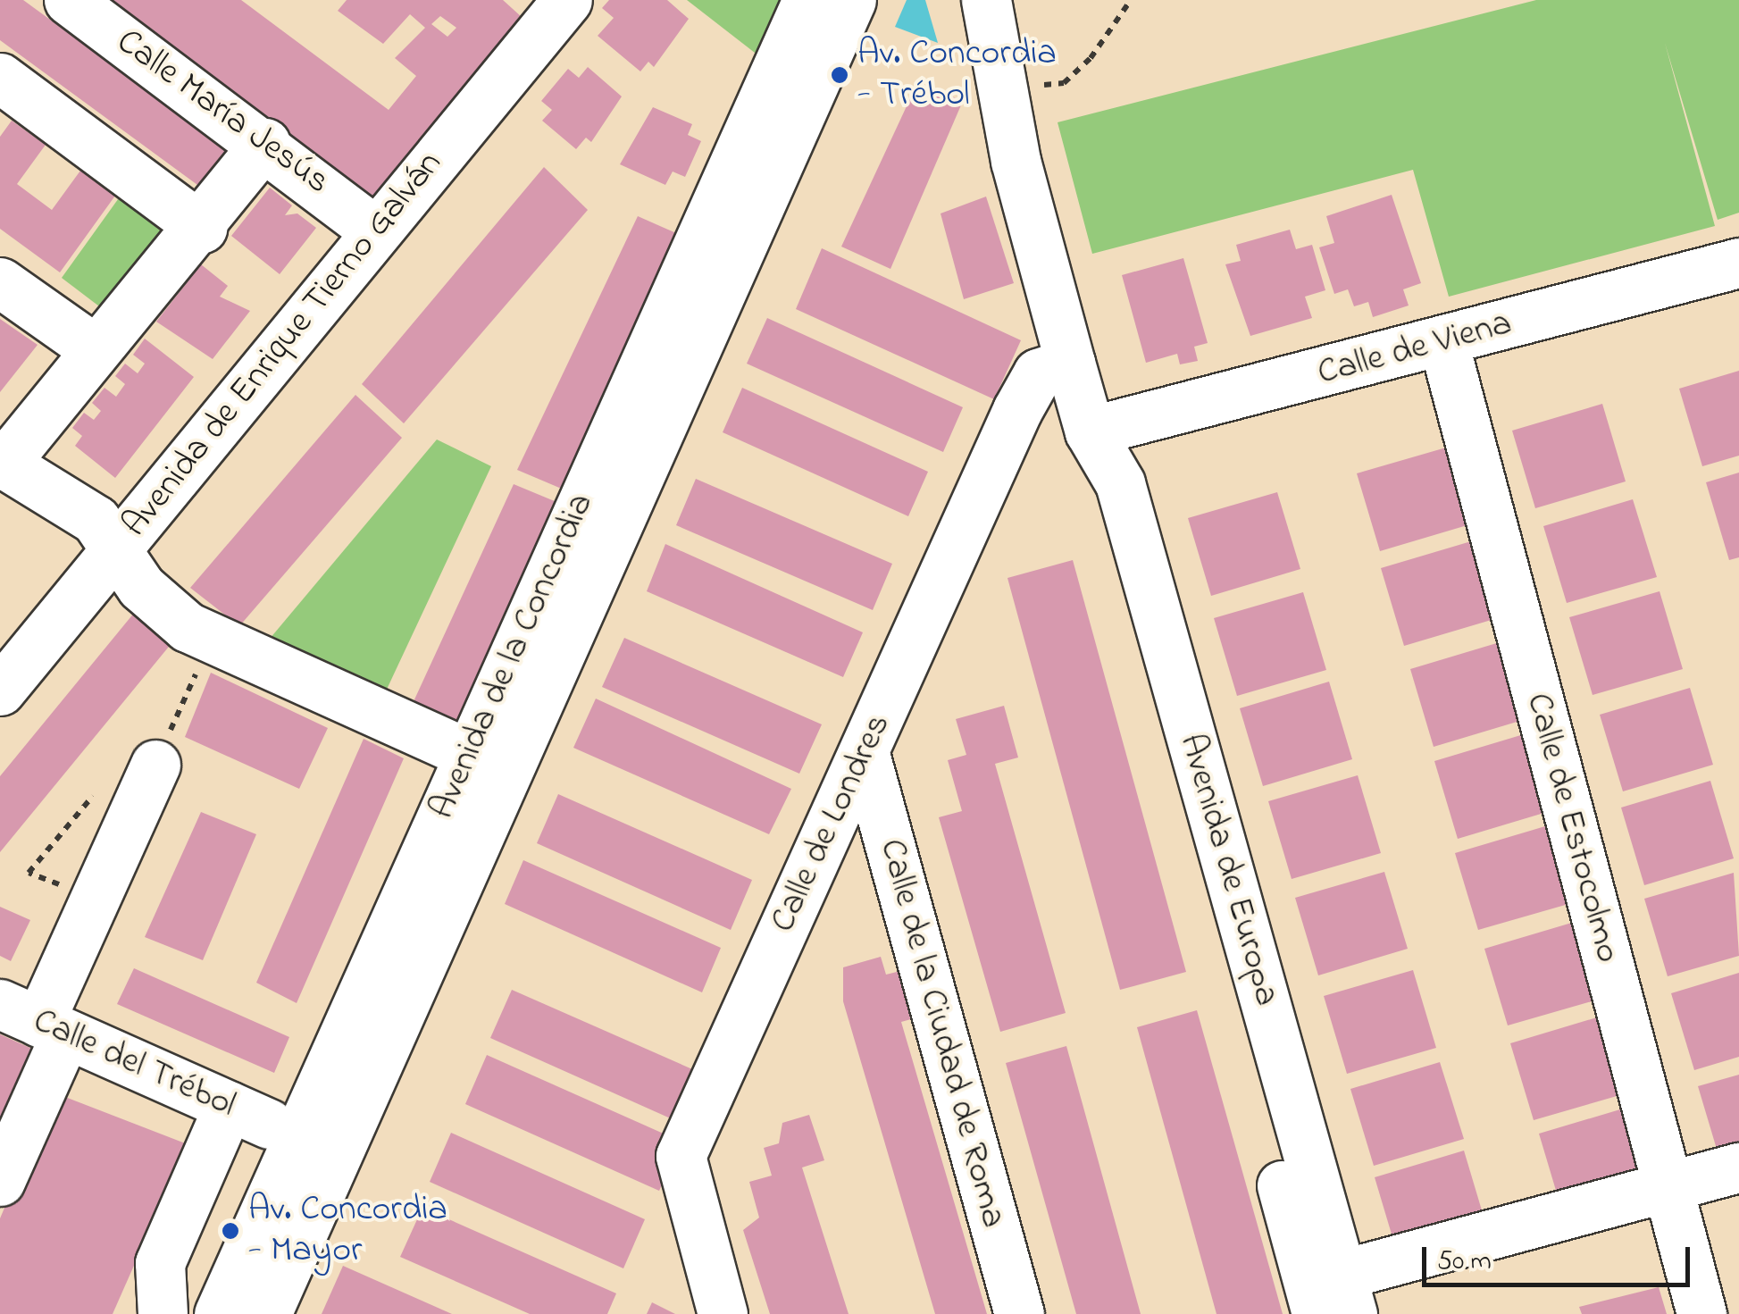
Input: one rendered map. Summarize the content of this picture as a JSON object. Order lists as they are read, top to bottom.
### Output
{
  "streets": {
    "street": [
      "Calle María Jesús",
      "Avenida de Enrique Tierno Galván",
      "Calle de Viena",
      "Avenida de la Concordia",
      "Calle de Londres",
      "Calle de Estocolmo",
      "Avenida de Europa",
      "Calle de la Ciudad de Roma",
      "Calle del Trébol"
    ]
  },
  "crossings": [
    ["Calle María Jesús", "Avenida de Enrique Tierno Galván"],
    ["Calle de Viena", "Calle de Estocolmo"],
    ["Calle de Viena", "Avenida de Europa"],
    ["Calle de Londres", "Avenida de Europa"],
    ["Calle de Londres", "Calle de la Ciudad de Roma"]
  ],
  "places": ["Av. Concordia - Trébol", "Av. Concordia - Mayor"],
  "scale_bar": "50 m"
}
